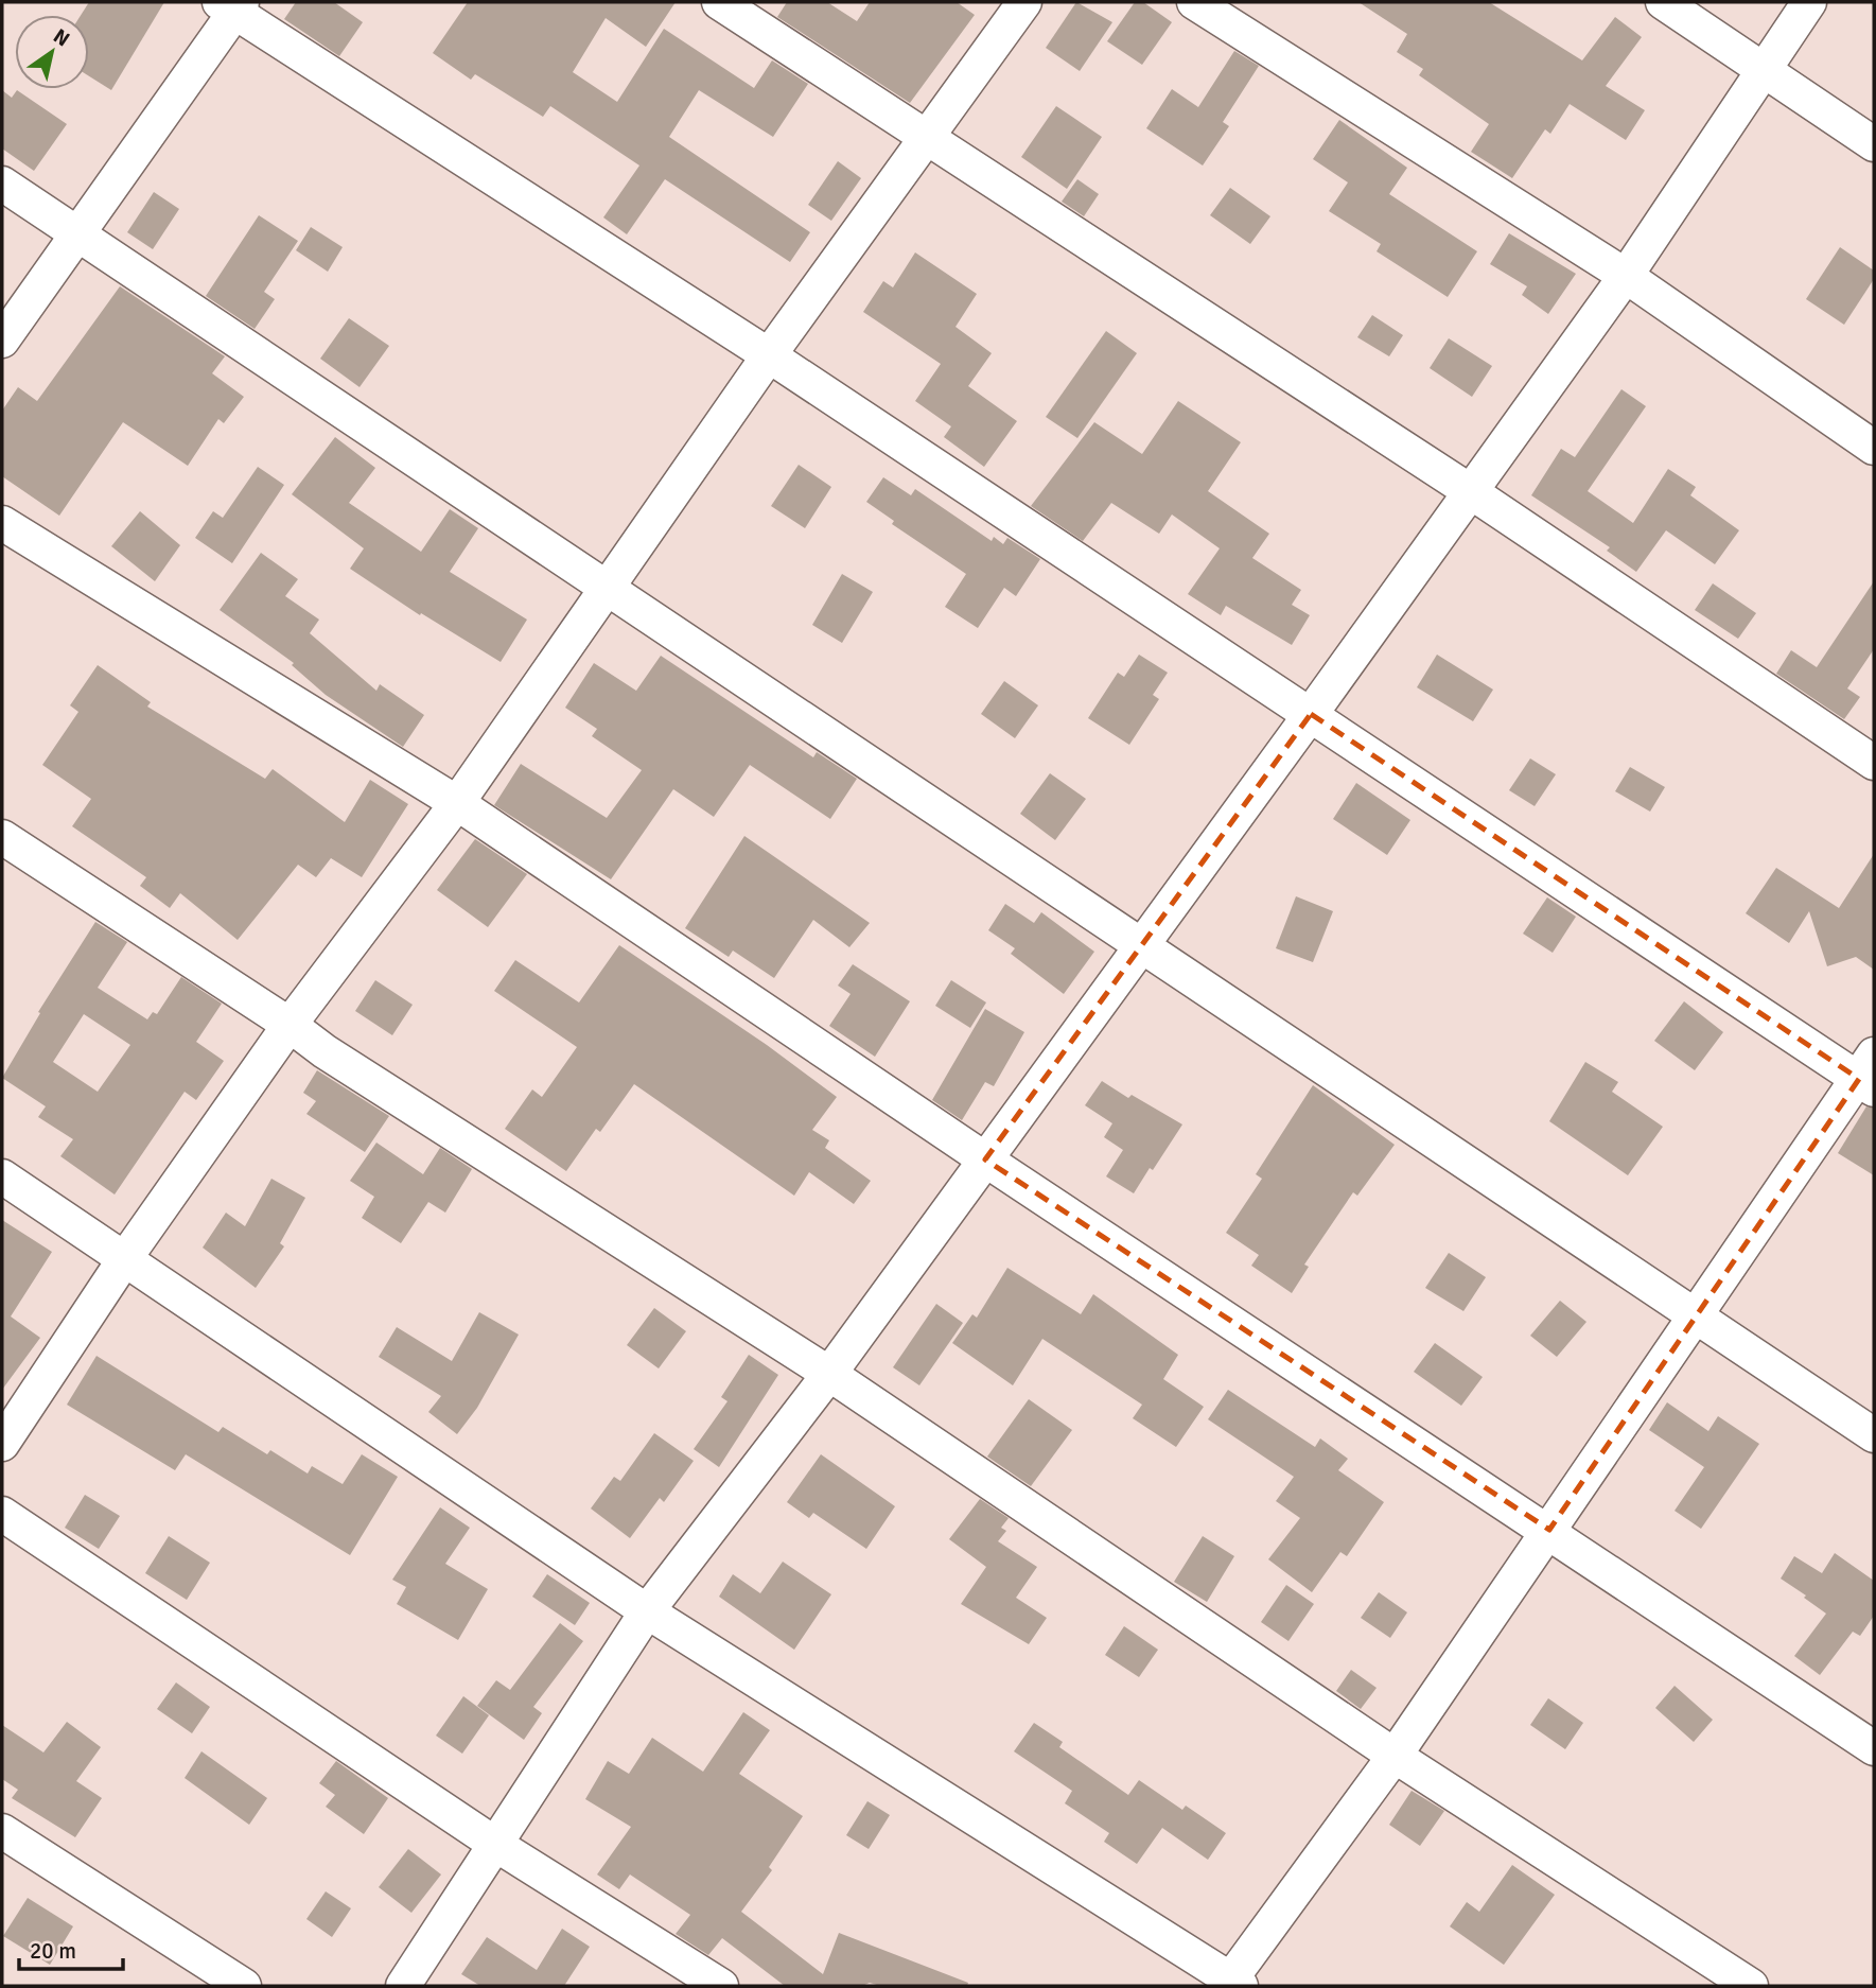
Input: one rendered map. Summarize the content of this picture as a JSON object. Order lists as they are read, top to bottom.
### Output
{
  "scale_bar": "20 m",
  "north": "top right"
}
